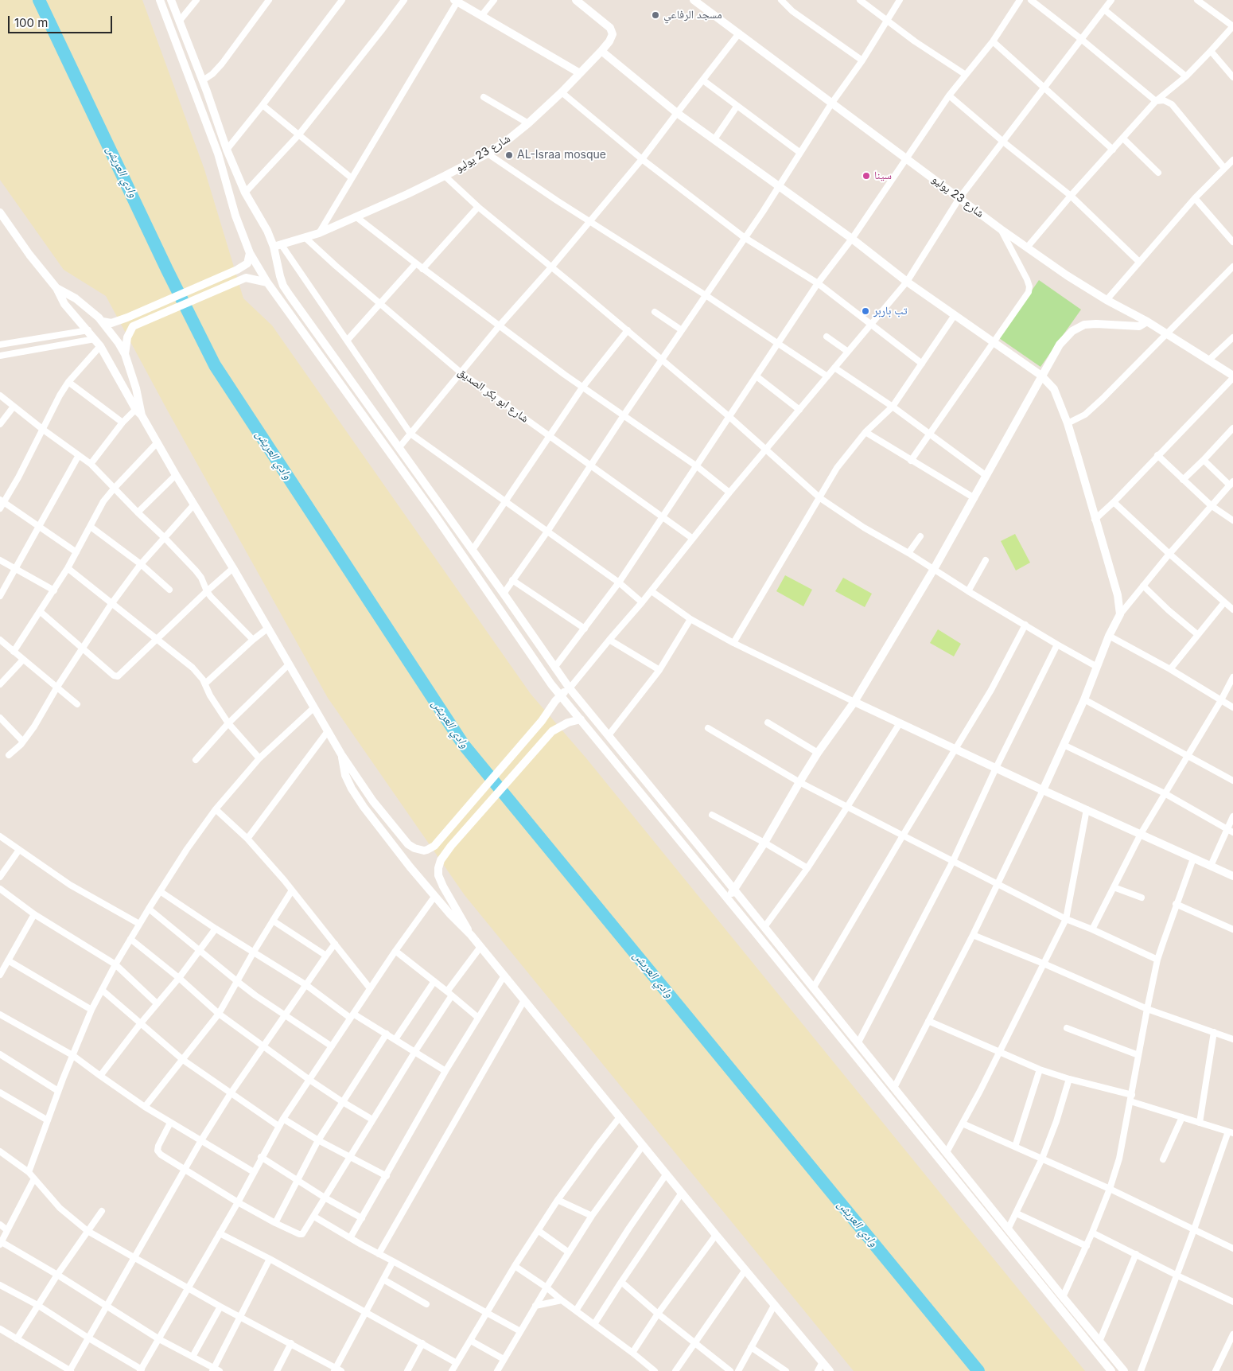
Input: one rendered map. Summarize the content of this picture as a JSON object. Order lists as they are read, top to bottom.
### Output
{
  "streets": {
    "street": ["شارع 23 يوليو", "شارع ابو بكر الصديق"]
  },
  "crossings": [
    ["شارع 23 يوليو", "شارع ابو بكر الصديق"]
  ],
  "water": ["وادي العريش"],
  "places": [
    "مسجد الرفاعي",
    "AL-Israa mosque",
    "سينا",
    "تب باربر"
  ],
  "scale_bar": "100 m"
}
